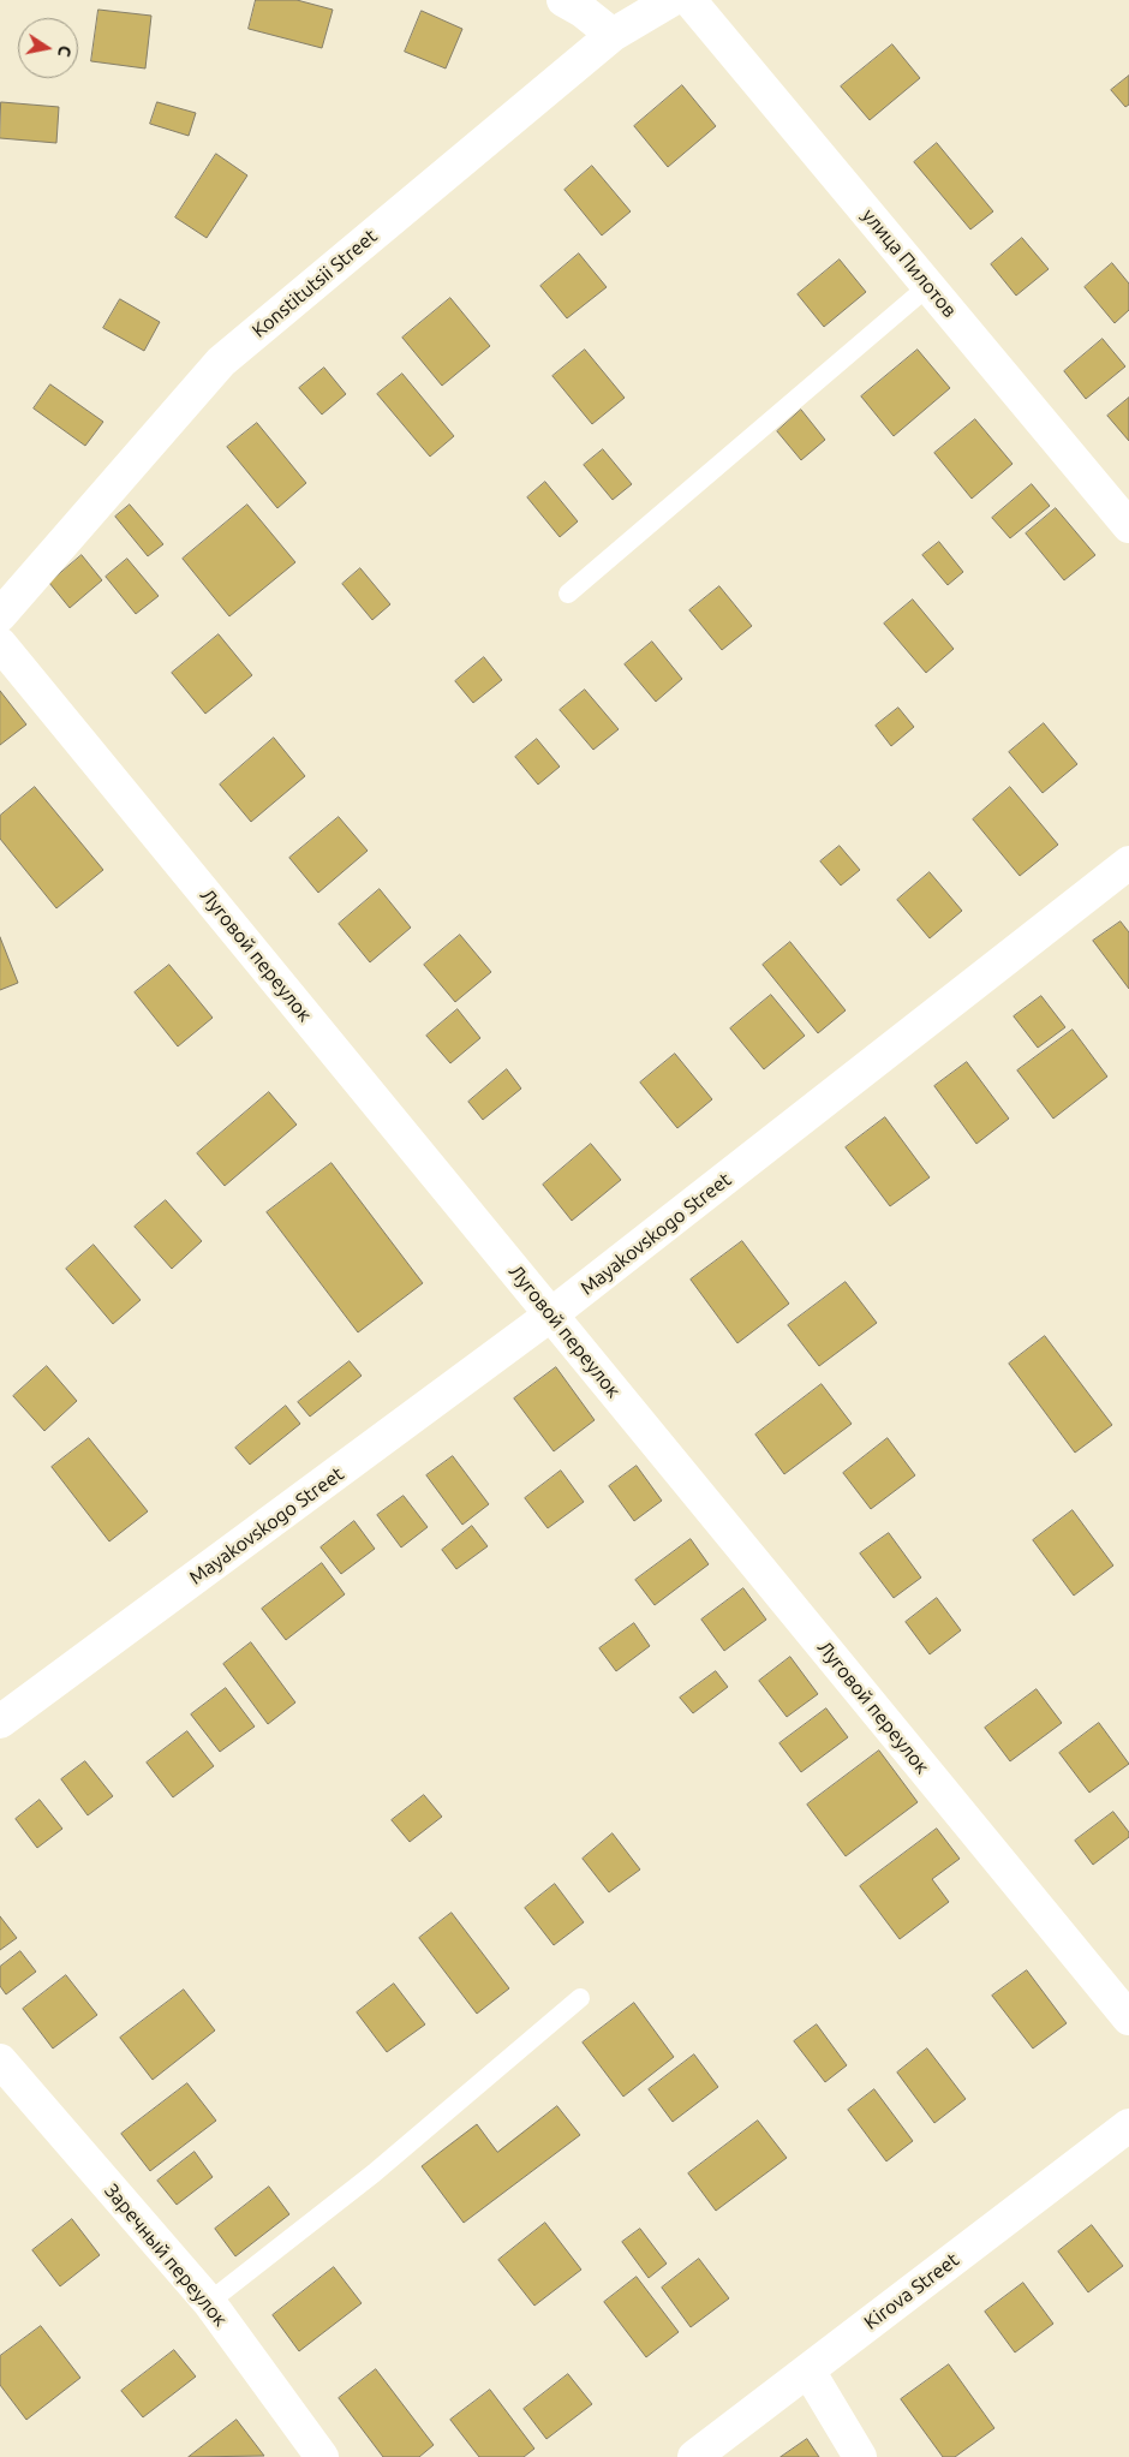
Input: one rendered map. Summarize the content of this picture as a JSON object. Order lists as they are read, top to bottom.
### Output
{
  "streets": {
    "street": [
      "улица Пилотов",
      "Konstitutsii Street",
      "Луговой переулок",
      "Mayakovskogo Street",
      "Заречный переулок",
      "Kirova Street"
    ]
  },
  "crossings": [
    ["Луговой переулок", "Mayakovskogo Street"]
  ],
  "north": "right"
}
